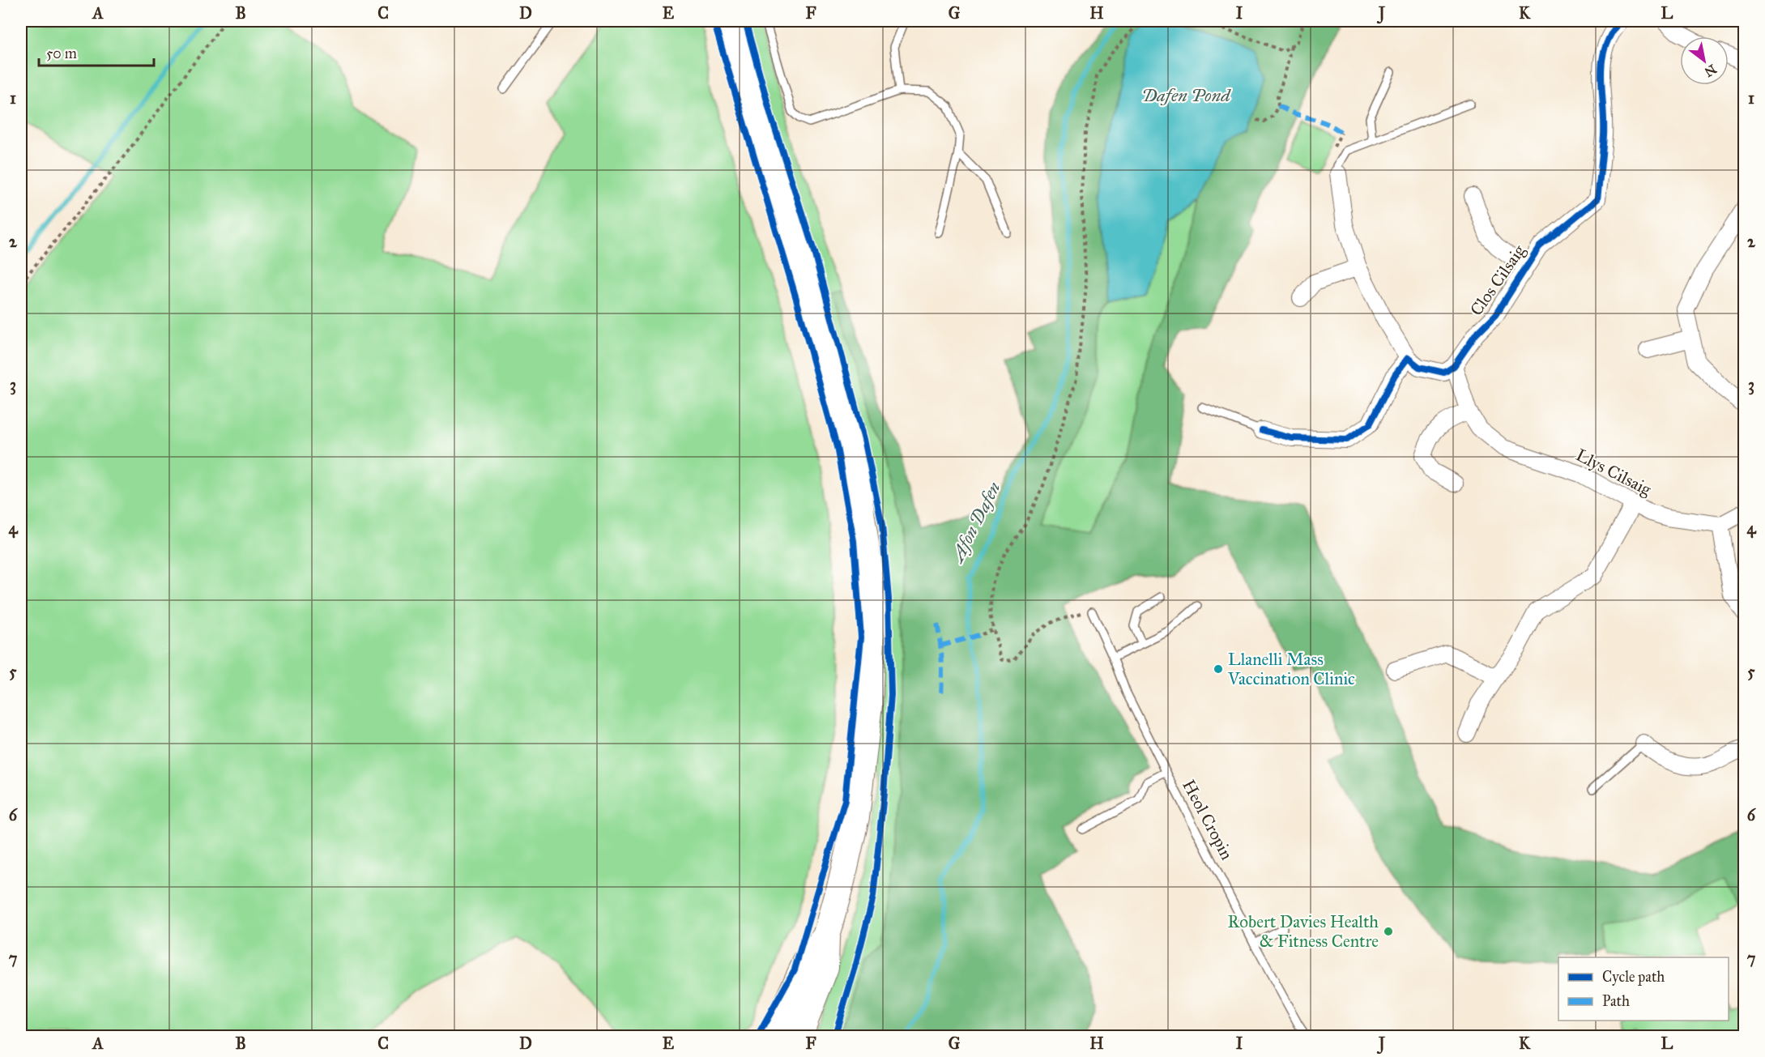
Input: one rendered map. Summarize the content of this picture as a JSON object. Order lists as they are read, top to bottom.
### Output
{
  "streets": {
    "street": ["Clos Cilsaig", "Llys Cilsaig"],
    "lane": ["Heol Cropin"]
  },
  "crossings": [
    ["Clos Cilsaig", "Llys Cilsaig"]
  ],
  "water": ["Dafen Pond", "Afon Dafen"],
  "places": ["Llanelli Mass Vaccination Clinic", "Robert Davies Health & Fitness Centre"],
  "legend": ["Cycle path", "Path"],
  "scale_bar": "50 m",
  "north": "bottom right",
  "grid": {
    "columns": [
      "A",
      "B",
      "C",
      "D",
      "E",
      "F",
      "G",
      "H",
      "I",
      "J",
      "K",
      "L"
    ],
    "rows": [
      "1",
      "2",
      "3",
      "4",
      "5",
      "6",
      "7"
    ]
  }
}
